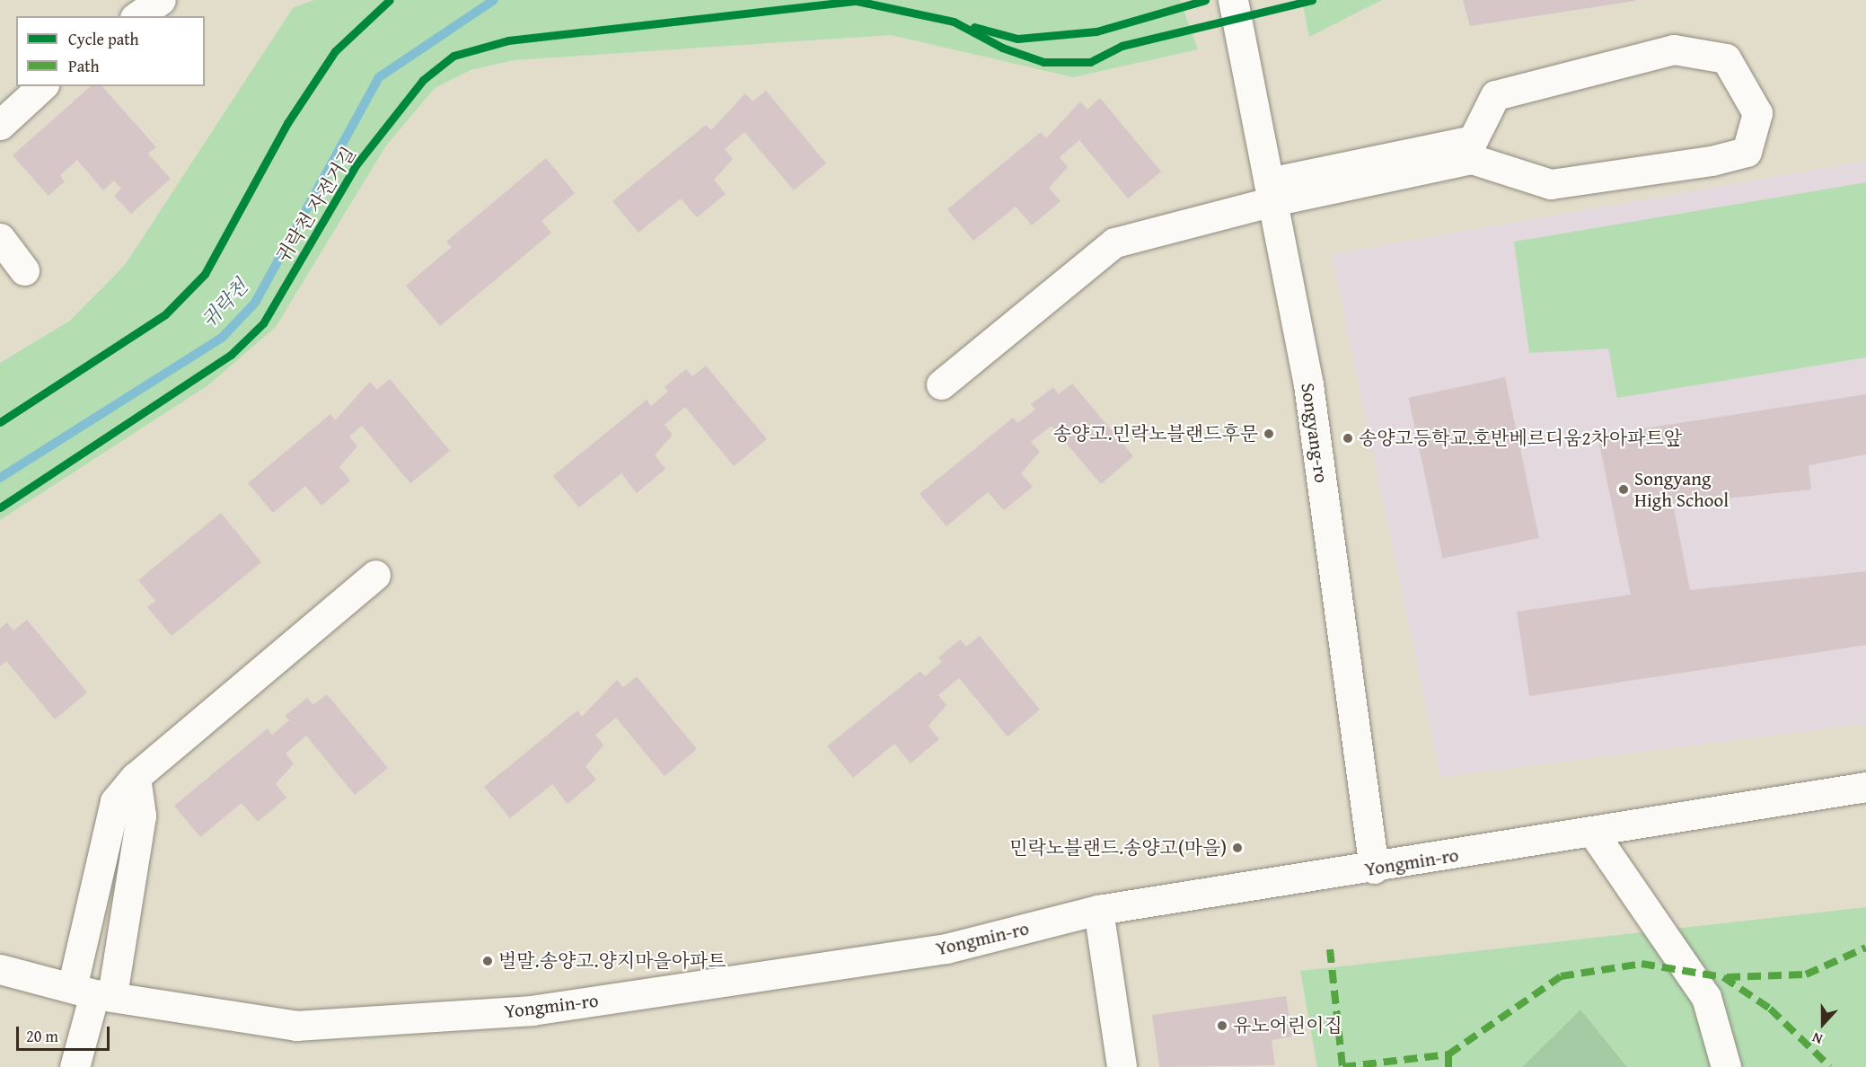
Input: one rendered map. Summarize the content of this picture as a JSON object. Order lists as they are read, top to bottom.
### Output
{
  "streets": {
    "street": ["Songyang-ro", "Yongmin-ro"],
    "cycle path": ["귀락천 자전거길"]
  },
  "crossings": [
    ["Songyang-ro", "Yongmin-ro"]
  ],
  "water": ["귀락천"],
  "places": [
    "송양고.민락노블랜드후문",
    "송양고등학교.호반베르디움2차아파트앞",
    "Songyang High School",
    "민락노블랜드.송양고(마을)",
    "벌말.송양고.양지마을아파트",
    "유노어린이집"
  ],
  "legend": ["Cycle path", "Path"],
  "scale_bar": "20 m",
  "north": "bottom"
}
